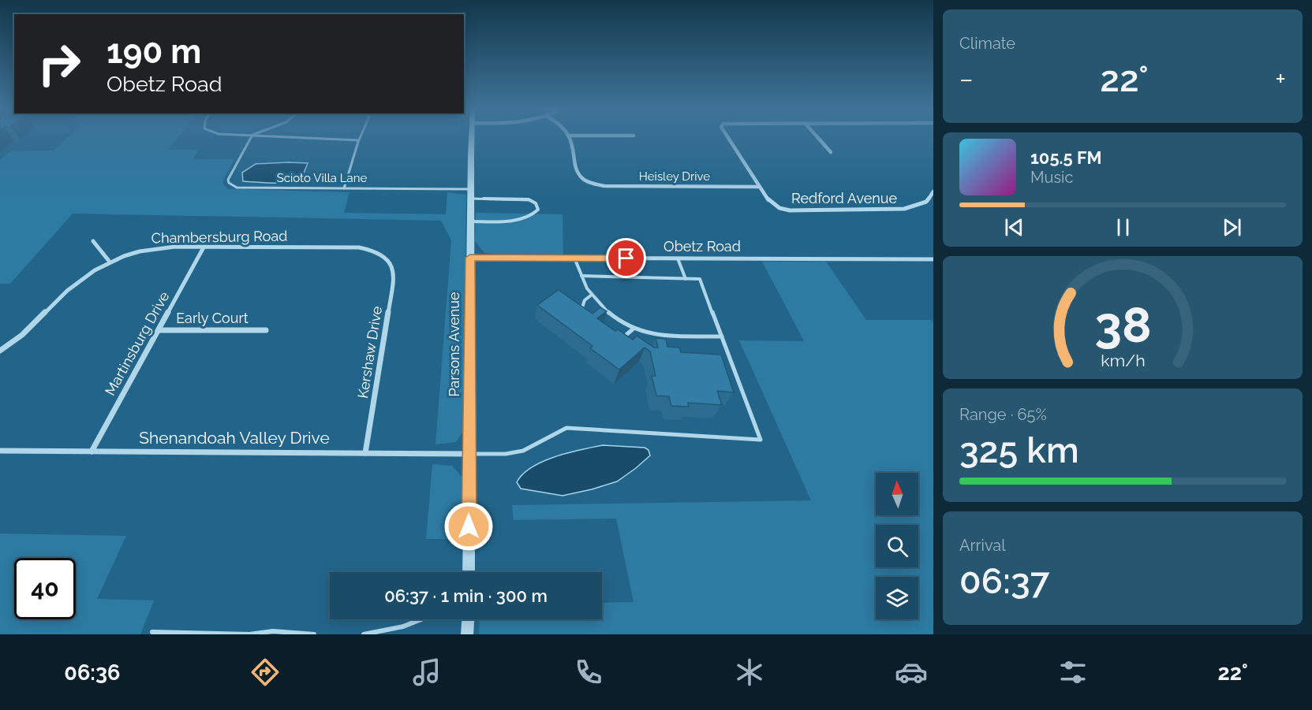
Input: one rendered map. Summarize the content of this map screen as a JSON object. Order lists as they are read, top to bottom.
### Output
{
  "streets": {
    "street": [
      "Heisley Drive",
      "Redford Avenue",
      "Chambersburg Road",
      "Obetz Road",
      "Early Court",
      "Martinsburg Drive",
      "Parsons Avenue",
      "Kershaw Drive",
      "Shenandoah Valley Drive"
    ],
    "lane": ["Scioto Villa Lane"]
  },
  "crossings": [
    ["Heisley Drive", "Redford Avenue"],
    ["Scioto Villa Lane", "Parsons Avenue"],
    ["Chambersburg Road", "Martinsburg Drive"],
    ["Chambersburg Road", "Kershaw Drive"],
    ["Obetz Road", "Parsons Avenue"],
    ["Early Court", "Martinsburg Drive"],
    ["Martinsburg Drive", "Shenandoah Valley Drive"],
    ["Parsons Avenue", "Shenandoah Valley Drive"],
    ["Kershaw Drive", "Shenandoah Valley Drive"]
  ],
  "north": "top",
  "page": {
    "tile": [
      "Climate",
      ["Range · 65%", "325 km"],
      ["Arrival", "06:37"]
    ],
    "turn": ["190 m", "Obetz Road"],
    "heat": ["−", "22°", "+"],
    "song": ["105.5 FM", "Music"],
    "limit": "40",
    "trip": "06:37 · 1 min · 300 m",
    "tabs": ["06:36", "22°"],
    "gauge": ["38", "km/h"]
  }
}
